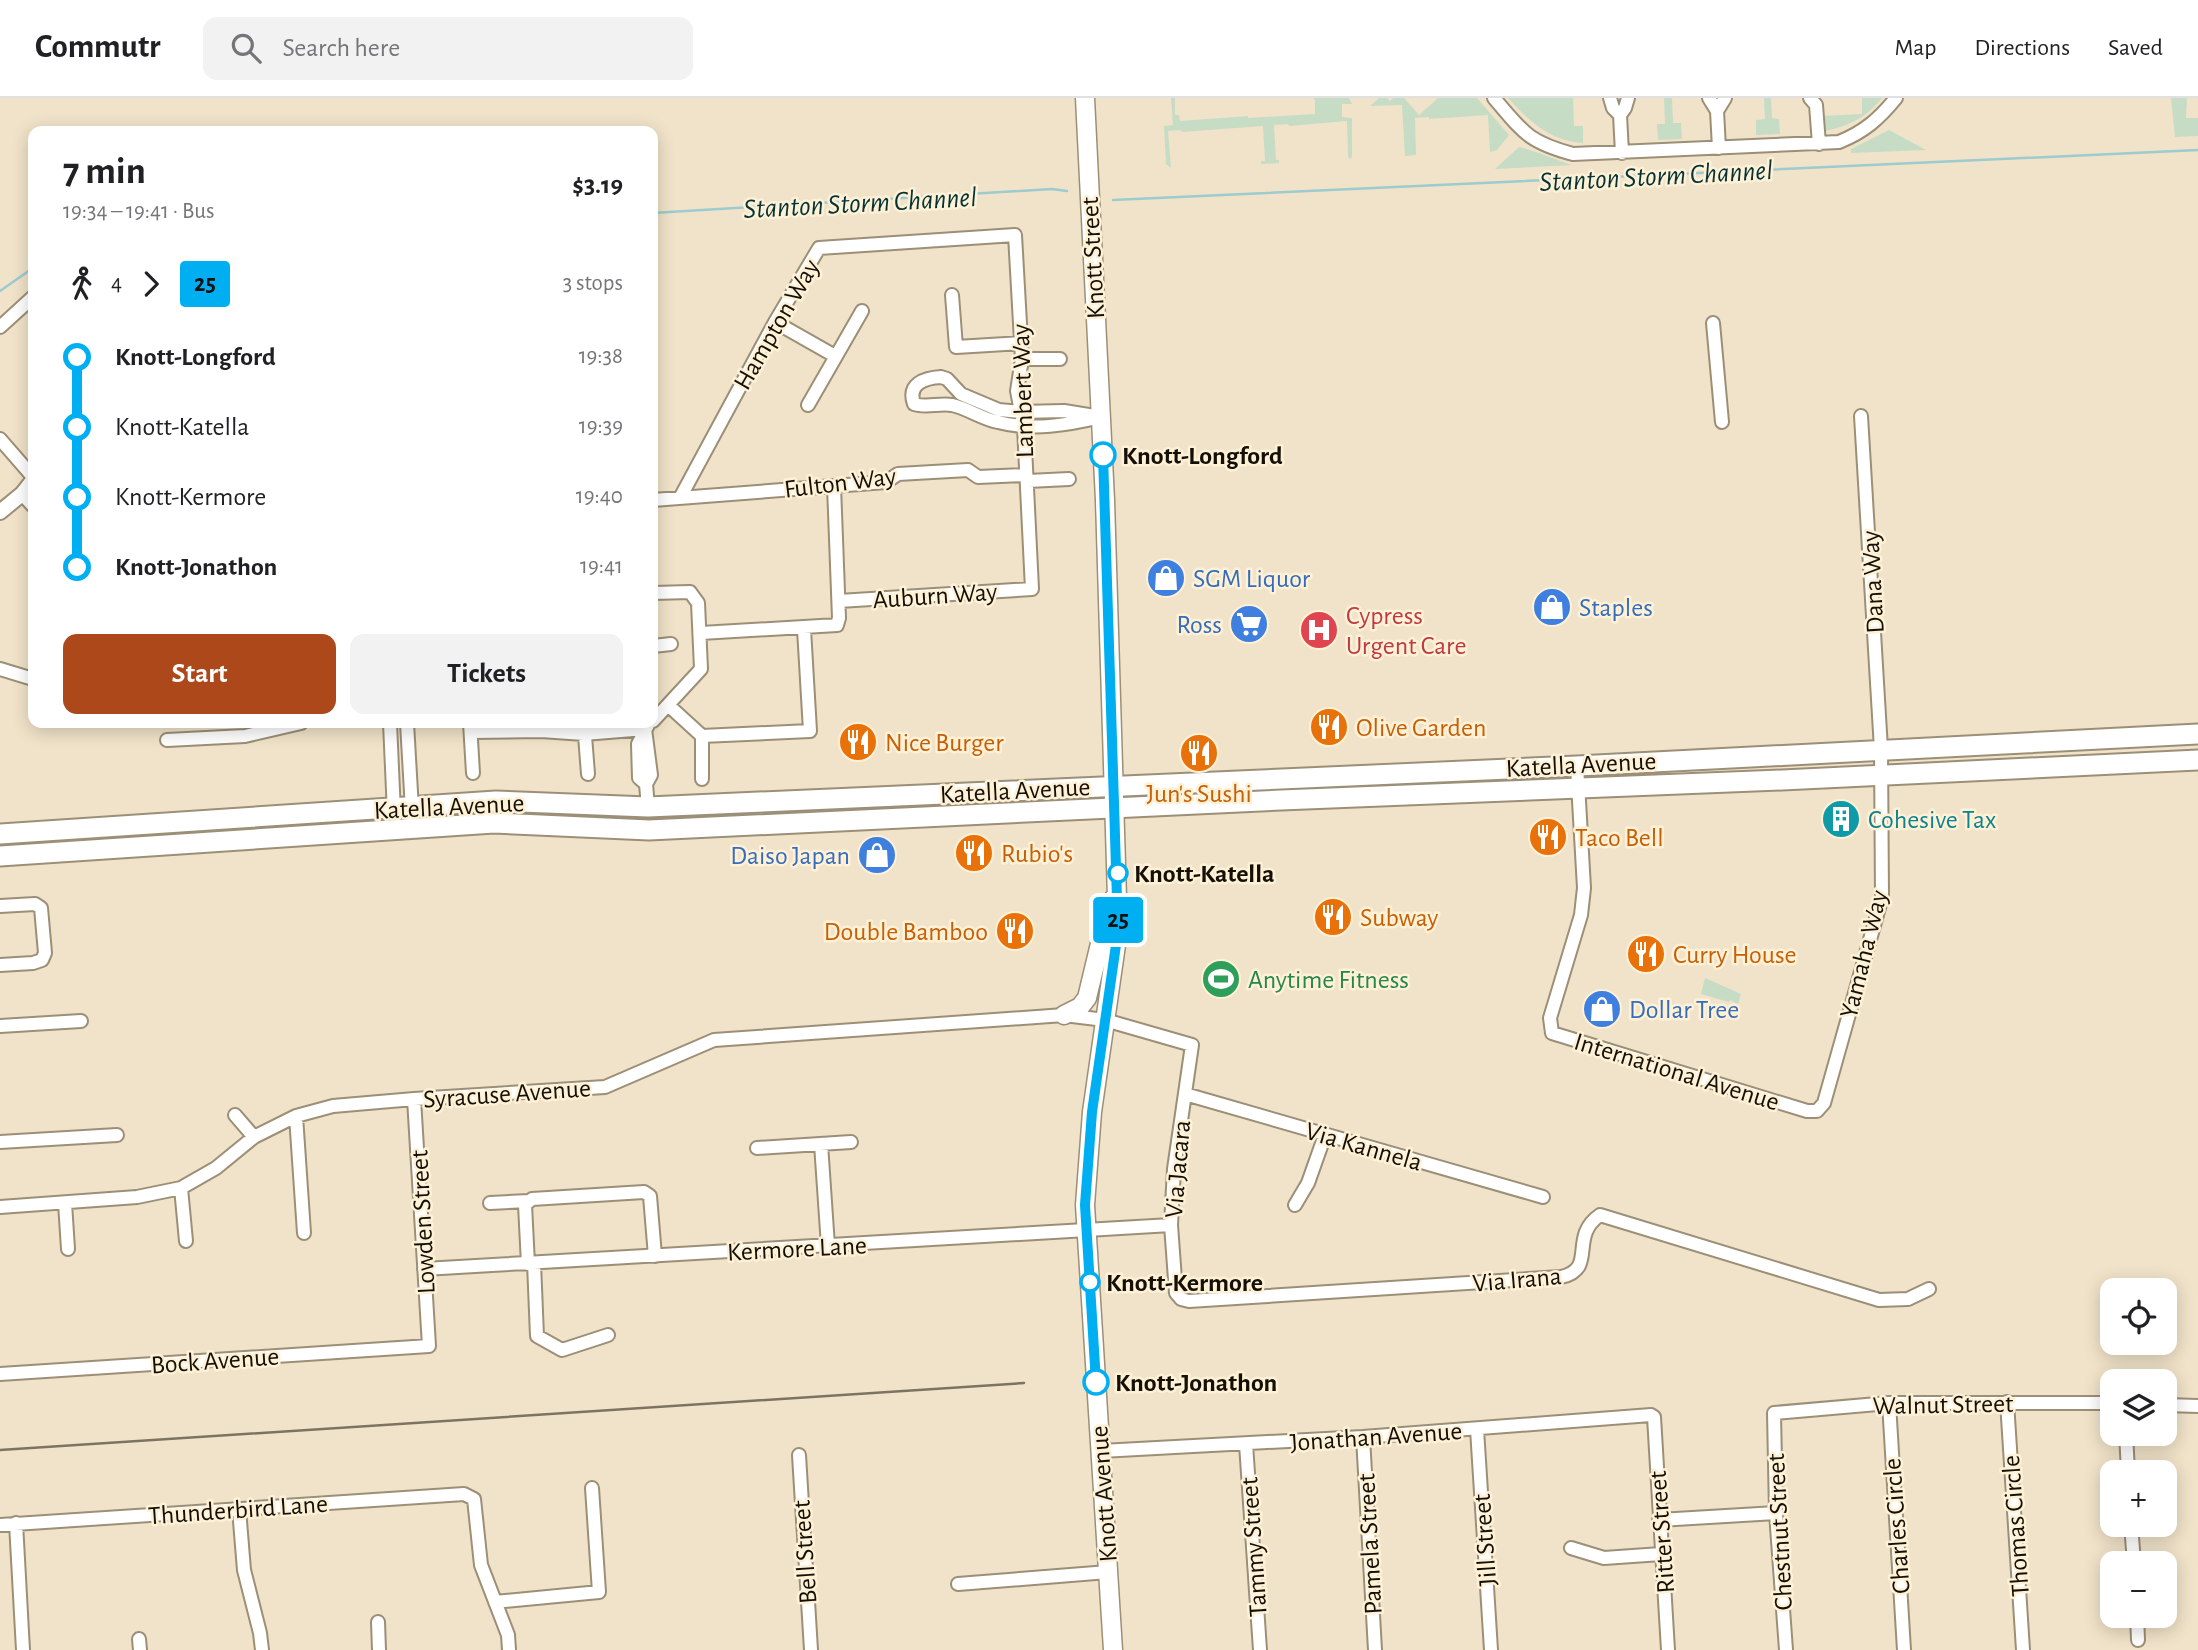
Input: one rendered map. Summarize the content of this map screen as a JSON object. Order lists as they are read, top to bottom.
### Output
{
  "streets": {
    "main road": ["Knott Street", "Katella Avenue", "Knott Avenue"],
    "street": [
      "Hampton Way",
      "Lambert Way",
      "Fulton Way",
      "Dana Way",
      "Auburn Way",
      "Yamaha Way",
      "International Avenue",
      "Syracuse Avenue",
      "Via Kannela",
      "Via Jacara",
      "Lowden Street",
      "Kermore Lane",
      "Via Irana",
      "Bock Avenue",
      "Walnut Street",
      "Jonathan Avenue",
      "Thunderbird Lane",
      "Charles Circle",
      "Thomas Circle",
      "Ritter Street",
      "Chestnut Street",
      "Jill Street",
      "Pamela Street",
      "Tammy Street",
      "Bell Street"
    ]
  },
  "crossings": [
    ["Knott Street", "Knott Avenue"],
    ["Hampton Way", "Lambert Way"],
    ["Hampton Way", "Fulton Way"],
    ["Lambert Way", "Fulton Way"],
    ["Lambert Way", "Auburn Way"],
    ["Dana Way", "Katella Avenue"],
    ["Dana Way", "Yamaha Way"],
    ["Katella Avenue", "Yamaha Way"],
    ["Katella Avenue", "International Avenue"],
    ["Katella Avenue", "Knott Avenue"],
    ["Yamaha Way", "International Avenue"],
    ["Syracuse Avenue", "Via Jacara"],
    ["Syracuse Avenue", "Lowden Street"],
    ["Syracuse Avenue", "Knott Avenue"],
    ["Via Kannela", "Via Jacara"],
    ["Via Jacara", "Kermore Lane"],
    ["Via Jacara", "Via Irana"],
    ["Lowden Street", "Kermore Lane"],
    ["Lowden Street", "Bock Avenue"],
    ["Kermore Lane", "Knott Avenue"],
    ["Walnut Street", "Charles Circle"],
    ["Walnut Street", "Thomas Circle"],
    ["Walnut Street", "Chestnut Street"],
    ["Jonathan Avenue", "Knott Avenue"],
    ["Jonathan Avenue", "Ritter Street"],
    ["Jonathan Avenue", "Jill Street"],
    ["Jonathan Avenue", "Pamela Street"],
    ["Jonathan Avenue", "Tammy Street"]
  ],
  "water": ["Stanton Storm Channel"],
  "places": {
    "other": [
      "Knott-Longford",
      "Knott-Katella",
      "Knott-Kermore",
      "Knott-Jonathon"
    ],
    "shop": [
      "SGM Liquor",
      "Staples",
      "Daiso Japan",
      "Dollar Tree"
    ],
    "supermarket": ["Ross"],
    "hospital": ["Cypress Urgent Care"],
    "restaurant": [
      "Olive Garden",
      "Nice Burger",
      "Jun's Sushi",
      "Taco Bell",
      "Rubio's",
      "Subway",
      "Double Bamboo",
      "Curry House"
    ],
    "building": ["Cohesive Tax"],
    "sports": ["Anytime Fitness"]
  },
  "lines": ["bus line 25"],
  "page": {
    "header": "Commutr",
    "search": "Search here",
    "nav": ["Map", "Directions", "Saved"],
    "on_map": "25",
    "heading": ["7 min", "19:34 – 19:41 · Bus", "$3.19"],
    "legs": ["4", "25", "3 stops"],
    "list": [
      {
        "name": "Knott-Longford",
        "value": "19:38"
      },
      {
        "name": "Knott-Katella",
        "value": "19:39"
      },
      {
        "name": "Knott-Kermore",
        "value": "19:40"
      },
      {
        "name": "Knott-Jonathon",
        "value": "19:41"
      }
    ],
    "buttons": ["Start", "Tickets"],
    "map_buttons": ["+", "−"]
  }
}
